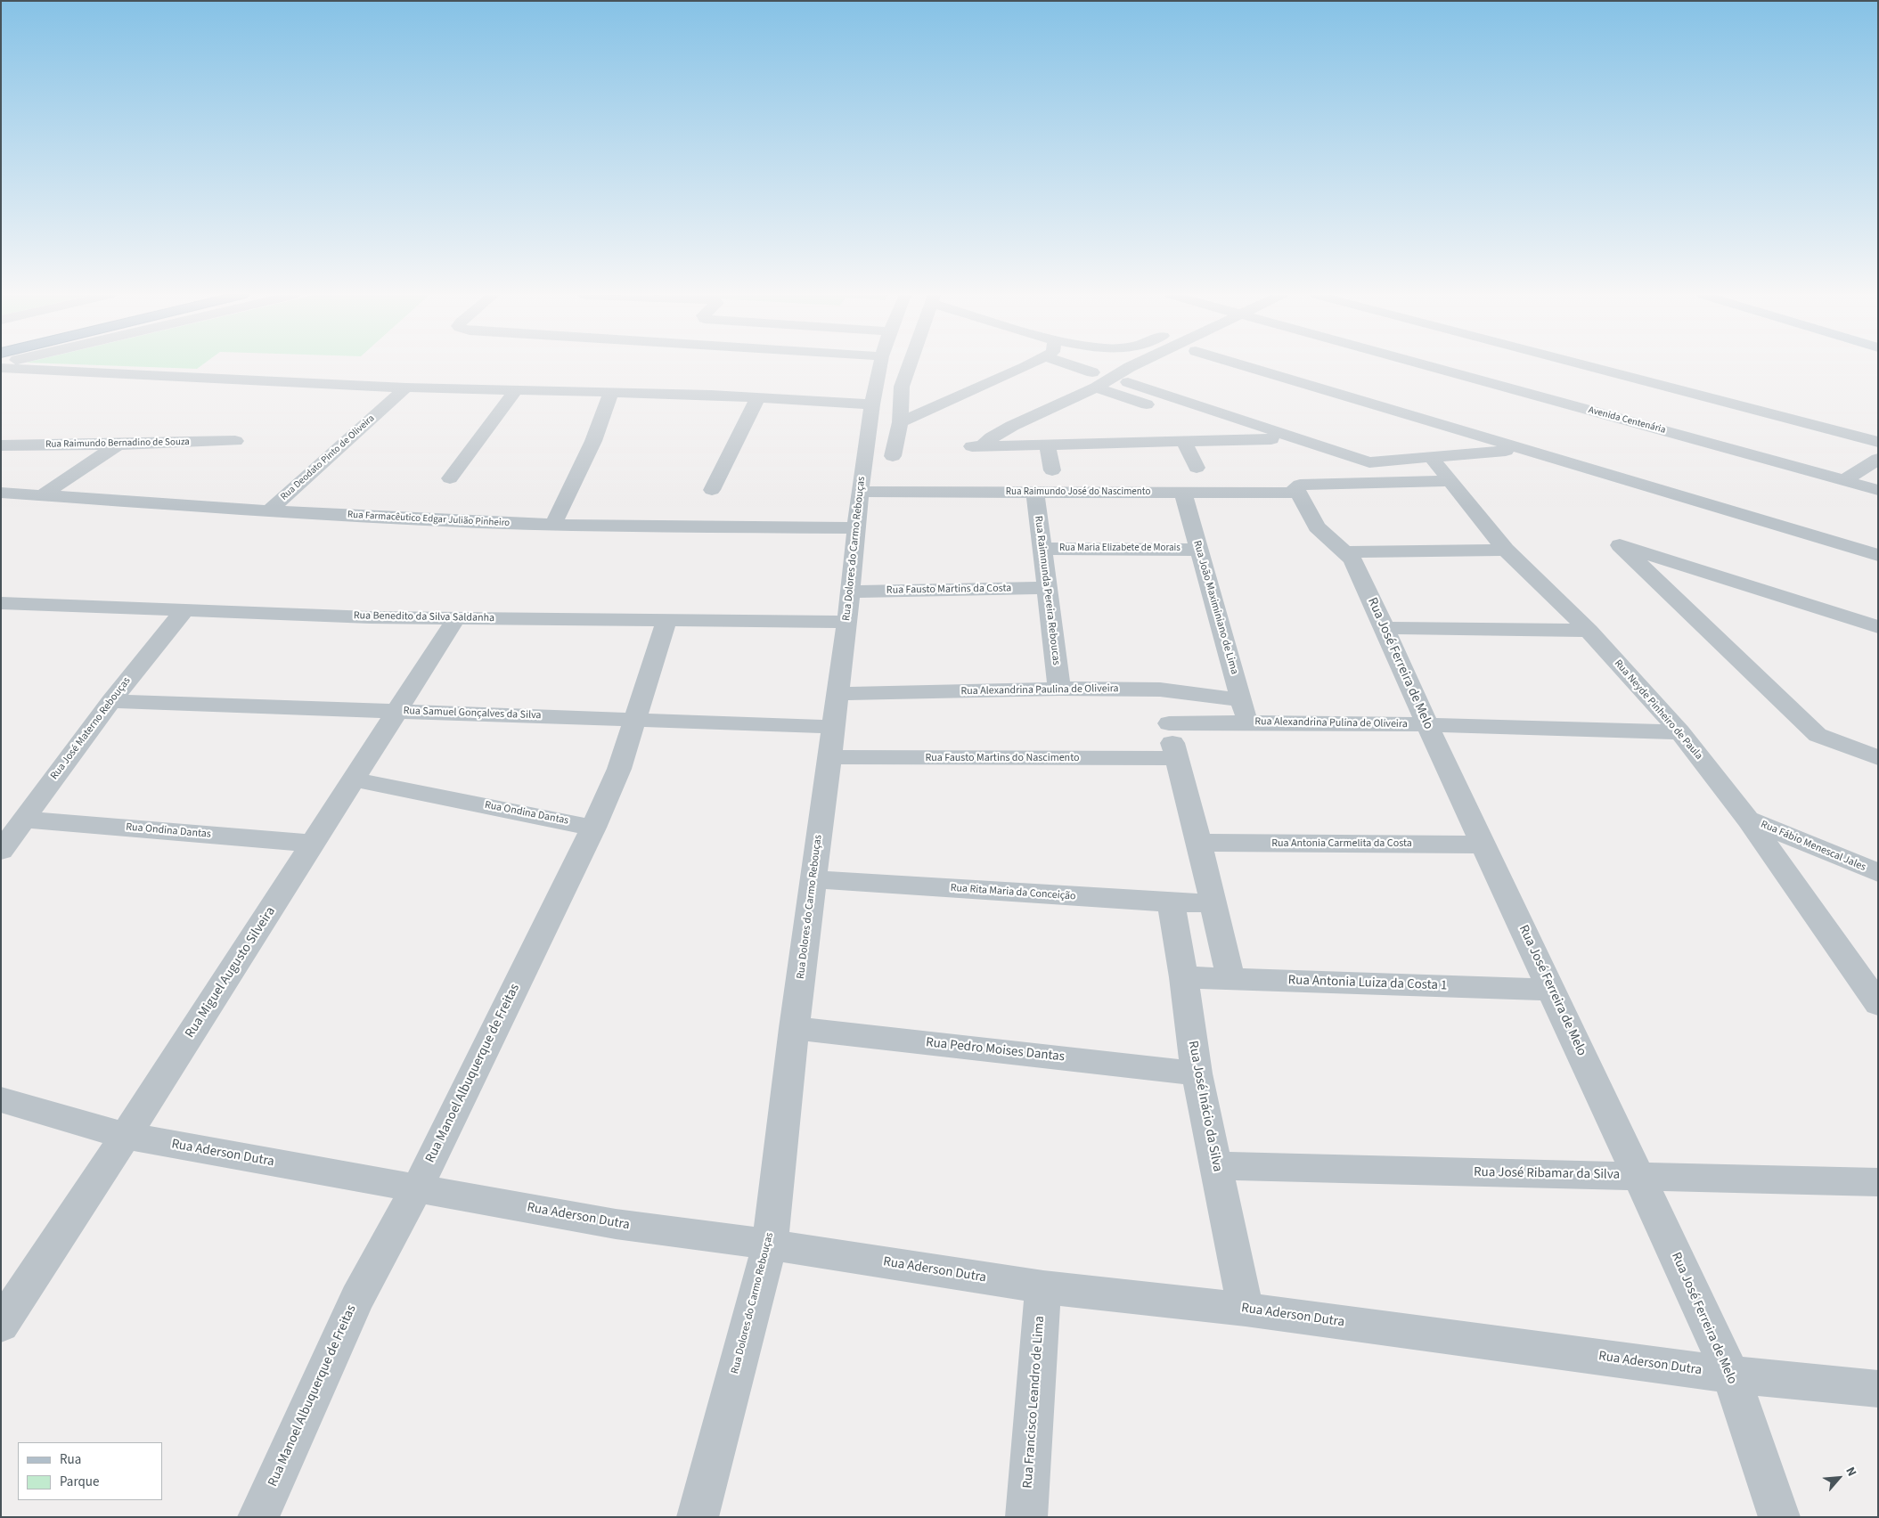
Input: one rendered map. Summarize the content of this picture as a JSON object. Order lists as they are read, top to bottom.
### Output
{
  "streets": {
    "street": [
      "Avenida Centenária",
      "Rua Raimundo Bernadino de Souza",
      "Rua Deodato Pinto de Oliveira",
      "Rua Raimundo José do Nascimento",
      "Rua Farmacêutico Edgar Julião Pinheiro",
      "Rua Dolores do Carmo Rebouças",
      "Rua Maria Elizabete de Morais",
      "Rua Fausto Martins da Costa",
      "Rua Raimnunda Pereira Reboucas",
      "Rua João Maximiniano de Lima",
      "Rua Benedito da Silva Saldanha",
      "Rua José Ferreira de Melo",
      "Rua Alexandrina Paulina de Oliveira",
      "Rua Neyde Pinheiro de Paula",
      "Rua Samuel Gonçalves da Silva",
      "Rua Alexandrina Pulina de Oliveira",
      "Rua José Materno Rebouças",
      "Rua Fausto Martins do Nascimento",
      "Rua Ondina Dantas",
      "Rua Antonia Carmelita da Costa",
      "Rua Fábio Menescal Jales",
      "Rua Rita Maria da Conceição",
      "Rua Miguel Augusto Silveira",
      "Rua Antonia Luiza da Costa 1",
      "Rua Pedro Moises Dantas",
      "Rua Manoel Albuquerque de Freitas",
      "Rua José Inácio da Silva",
      "Rua Aderson Dutra",
      "Rua José Ribamar da Silva",
      "Rua Francisco Leandro de Lima"
    ]
  },
  "crossings": [
    ["Rua Deodato Pinto de Oliveira", "Rua Farmacêutico Edgar Julião Pinheiro"],
    ["Rua Raimundo José do Nascimento", "Rua Dolores do Carmo Rebouças"],
    ["Rua Raimundo José do Nascimento", "Rua Raimnunda Pereira Reboucas"],
    ["Rua Raimundo José do Nascimento", "Rua João Maximiniano de Lima"],
    ["Rua Raimundo José do Nascimento", "Rua José Ferreira de Melo"],
    ["Rua Raimundo José do Nascimento", "Rua Neyde Pinheiro de Paula"],
    ["Rua Farmacêutico Edgar Julião Pinheiro", "Rua Dolores do Carmo Rebouças"],
    ["Rua Dolores do Carmo Rebouças", "Rua Fausto Martins da Costa"],
    ["Rua Dolores do Carmo Rebouças", "Rua Benedito da Silva Saldanha"],
    ["Rua Dolores do Carmo Rebouças", "Rua Alexandrina Paulina de Oliveira"],
    ["Rua Dolores do Carmo Rebouças", "Rua Samuel Gonçalves da Silva"],
    ["Rua Dolores do Carmo Rebouças", "Rua Fausto Martins do Nascimento"],
    ["Rua Dolores do Carmo Rebouças", "Rua Rita Maria da Conceição"],
    ["Rua Dolores do Carmo Rebouças", "Rua Pedro Moises Dantas"],
    ["Rua Dolores do Carmo Rebouças", "Rua Aderson Dutra"],
    ["Rua Maria Elizabete de Morais", "Rua Raimnunda Pereira Reboucas"],
    ["Rua Maria Elizabete de Morais", "Rua João Maximiniano de Lima"],
    ["Rua Fausto Martins da Costa", "Rua Raimnunda Pereira Reboucas"],
    ["Rua Raimnunda Pereira Reboucas", "Rua Alexandrina Paulina de Oliveira"],
    ["Rua João Maximiniano de Lima", "Rua Alexandrina Paulina de Oliveira"],
    ["Rua João Maximiniano de Lima", "Rua Alexandrina Pulina de Oliveira"],
    ["Rua Benedito da Silva Saldanha", "Rua José Materno Rebouças"],
    ["Rua Benedito da Silva Saldanha", "Rua Miguel Augusto Silveira"],
    ["Rua Benedito da Silva Saldanha", "Rua Manoel Albuquerque de Freitas"],
    ["Rua José Ferreira de Melo", "Rua Alexandrina Pulina de Oliveira"],
    ["Rua José Ferreira de Melo", "Rua Antonia Carmelita da Costa"],
    ["Rua José Ferreira de Melo", "Rua Antonia Luiza da Costa 1"],
    ["Rua José Ferreira de Melo", "Rua Aderson Dutra"],
    ["Rua José Ferreira de Melo", "Rua José Ribamar da Silva"],
    ["Rua Neyde Pinheiro de Paula", "Rua Alexandrina Pulina de Oliveira"],
    ["Rua Neyde Pinheiro de Paula", "Rua Fábio Menescal Jales"],
    ["Rua Samuel Gonçalves da Silva", "Rua José Materno Rebouças"],
    ["Rua Samuel Gonçalves da Silva", "Rua Miguel Augusto Silveira"],
    ["Rua Samuel Gonçalves da Silva", "Rua Manoel Albuquerque de Freitas"],
    ["Rua José Materno Rebouças", "Rua Ondina Dantas"],
    ["Rua Ondina Dantas", "Rua Miguel Augusto Silveira"],
    ["Rua Ondina Dantas", "Rua Manoel Albuquerque de Freitas"],
    ["Rua Rita Maria da Conceição", "Rua José Inácio da Silva"],
    ["Rua Miguel Augusto Silveira", "Rua Aderson Dutra"],
    ["Rua Antonia Luiza da Costa 1", "Rua José Inácio da Silva"],
    ["Rua Pedro Moises Dantas", "Rua José Inácio da Silva"],
    ["Rua Manoel Albuquerque de Freitas", "Rua Aderson Dutra"],
    ["Rua José Inácio da Silva", "Rua Aderson Dutra"],
    ["Rua José Inácio da Silva", "Rua José Ribamar da Silva"],
    ["Rua Aderson Dutra", "Rua Francisco Leandro de Lima"]
  ],
  "legend": ["Rua", "Parque"],
  "north": "top right"
}
